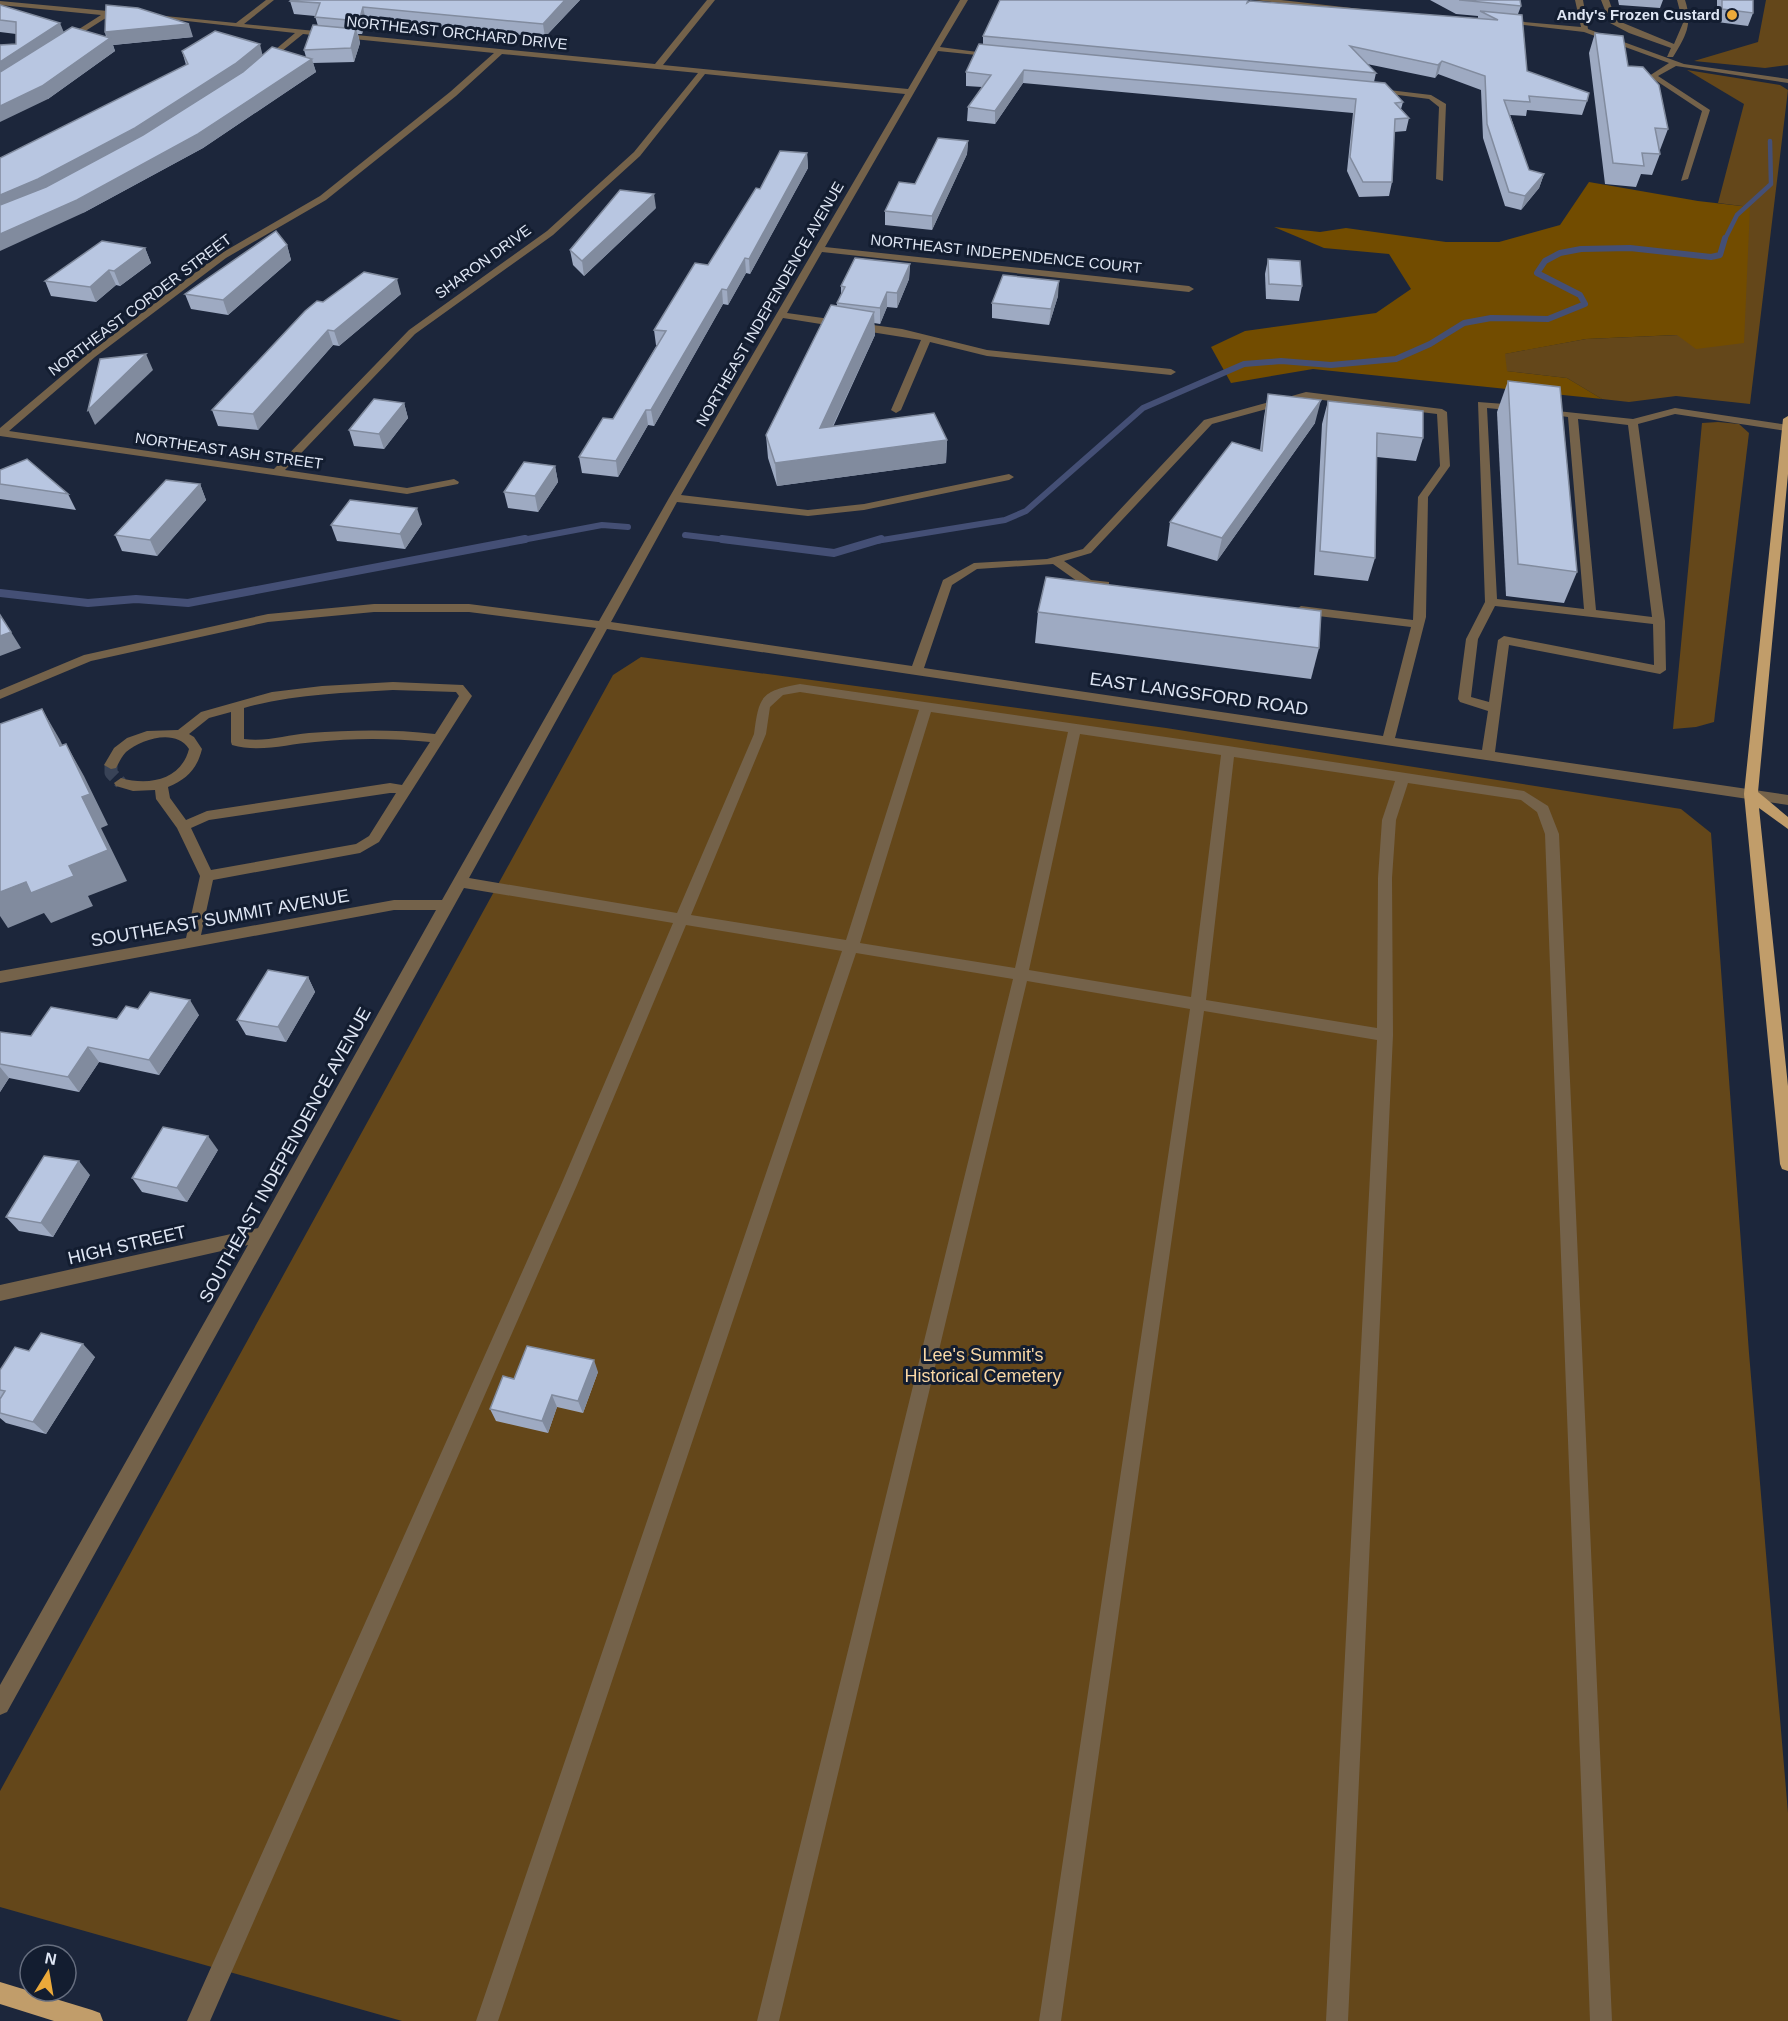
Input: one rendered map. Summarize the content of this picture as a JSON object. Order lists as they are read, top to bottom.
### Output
{
  "streets": {
    "street": [
      "NORTHEAST ORCHARD DRIVE",
      "NORTHEAST INDEPENDENCE COURT",
      "SHARON DRIVE",
      "NORTHEAST INDEPENDENCE AVENUE",
      "NORTHEAST CORDER STREET",
      "NORTHEAST ASH STREET",
      "EAST LANGSFORD ROAD",
      "SOUTHEAST SUMMIT AVENUE",
      "SOUTHEAST INDEPENDENCE AVENUE",
      "HIGH STREET"
    ]
  },
  "crossings": [
    ["NORTHEAST ORCHARD DRIVE", "SHARON DRIVE"],
    ["NORTHEAST ORCHARD DRIVE", "NORTHEAST INDEPENDENCE AVENUE"],
    ["NORTHEAST ORCHARD DRIVE", "NORTHEAST CORDER STREET"],
    ["NORTHEAST INDEPENDENCE COURT", "NORTHEAST INDEPENDENCE AVENUE"],
    ["SHARON DRIVE", "NORTHEAST ASH STREET"],
    ["NORTHEAST INDEPENDENCE AVENUE", "EAST LANGSFORD ROAD"],
    ["NORTHEAST INDEPENDENCE AVENUE", "SOUTHEAST INDEPENDENCE AVENUE"],
    ["NORTHEAST CORDER STREET", "NORTHEAST ASH STREET"],
    ["EAST LANGSFORD ROAD", "SOUTHEAST INDEPENDENCE AVENUE"],
    ["SOUTHEAST SUMMIT AVENUE", "SOUTHEAST INDEPENDENCE AVENUE"],
    ["SOUTHEAST INDEPENDENCE AVENUE", "HIGH STREET"]
  ],
  "parks": ["Lee's Summit's Historical Cemetery"],
  "places": ["Andy's Frozen Custard"],
  "north": "top"
}
